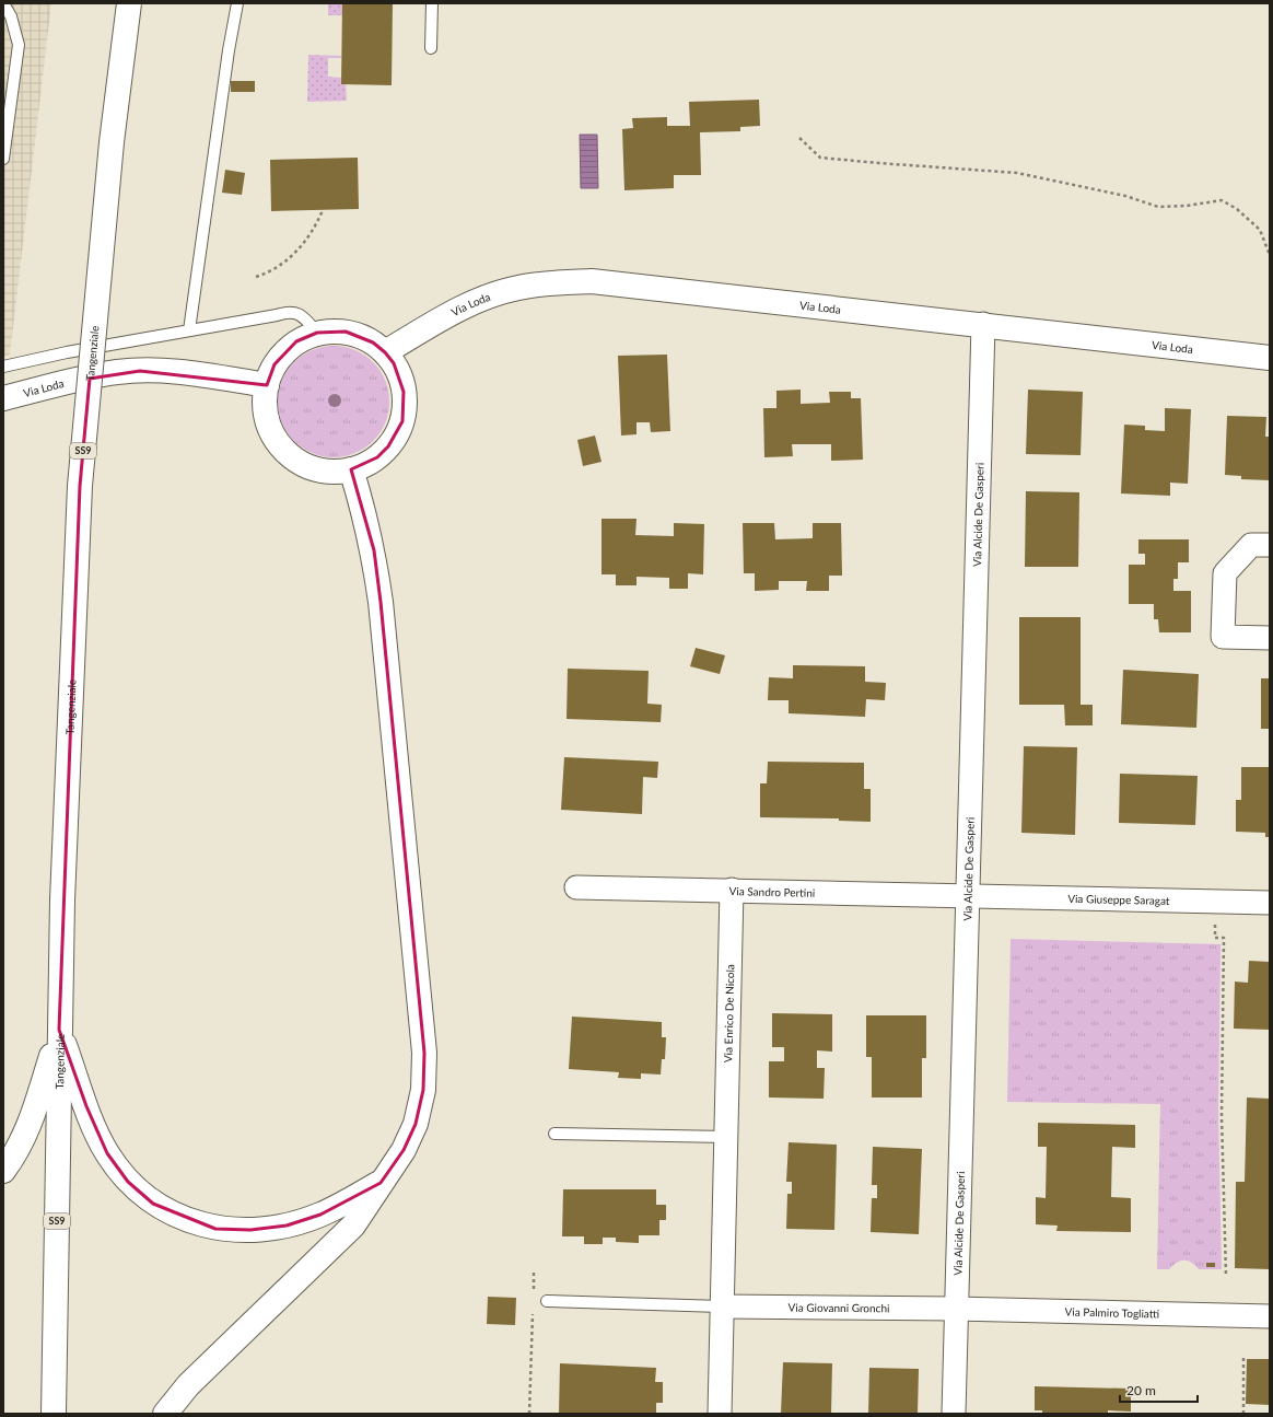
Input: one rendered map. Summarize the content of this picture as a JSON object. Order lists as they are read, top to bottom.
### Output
{
  "streets": {
    "main road": ["Via Loda", "Tangenziale", "SS9"],
    "street": [
      "Via Alcide De Gasperi",
      "Via Sandro Pertini",
      "Via Giuseppe Saragat",
      "Via Enrico De Nicola",
      "Via Giovanni Gronchi",
      "Via Palmiro Togliatti"
    ]
  },
  "crossings": [
    ["Via Loda", "Via Alcide De Gasperi"],
    ["Via Alcide De Gasperi", "Via Sandro Pertini"],
    ["Via Alcide De Gasperi", "Via Giuseppe Saragat"],
    ["Via Alcide De Gasperi", "Via Giovanni Gronchi"],
    ["Via Alcide De Gasperi", "Via Palmiro Togliatti"],
    ["Via Sandro Pertini", "Via Giuseppe Saragat"],
    ["Via Sandro Pertini", "Via Enrico De Nicola"],
    ["Via Enrico De Nicola", "Via Giovanni Gronchi"],
    ["Via Giovanni Gronchi", "Via Palmiro Togliatti"]
  ],
  "scale_bar": "20 m"
}
